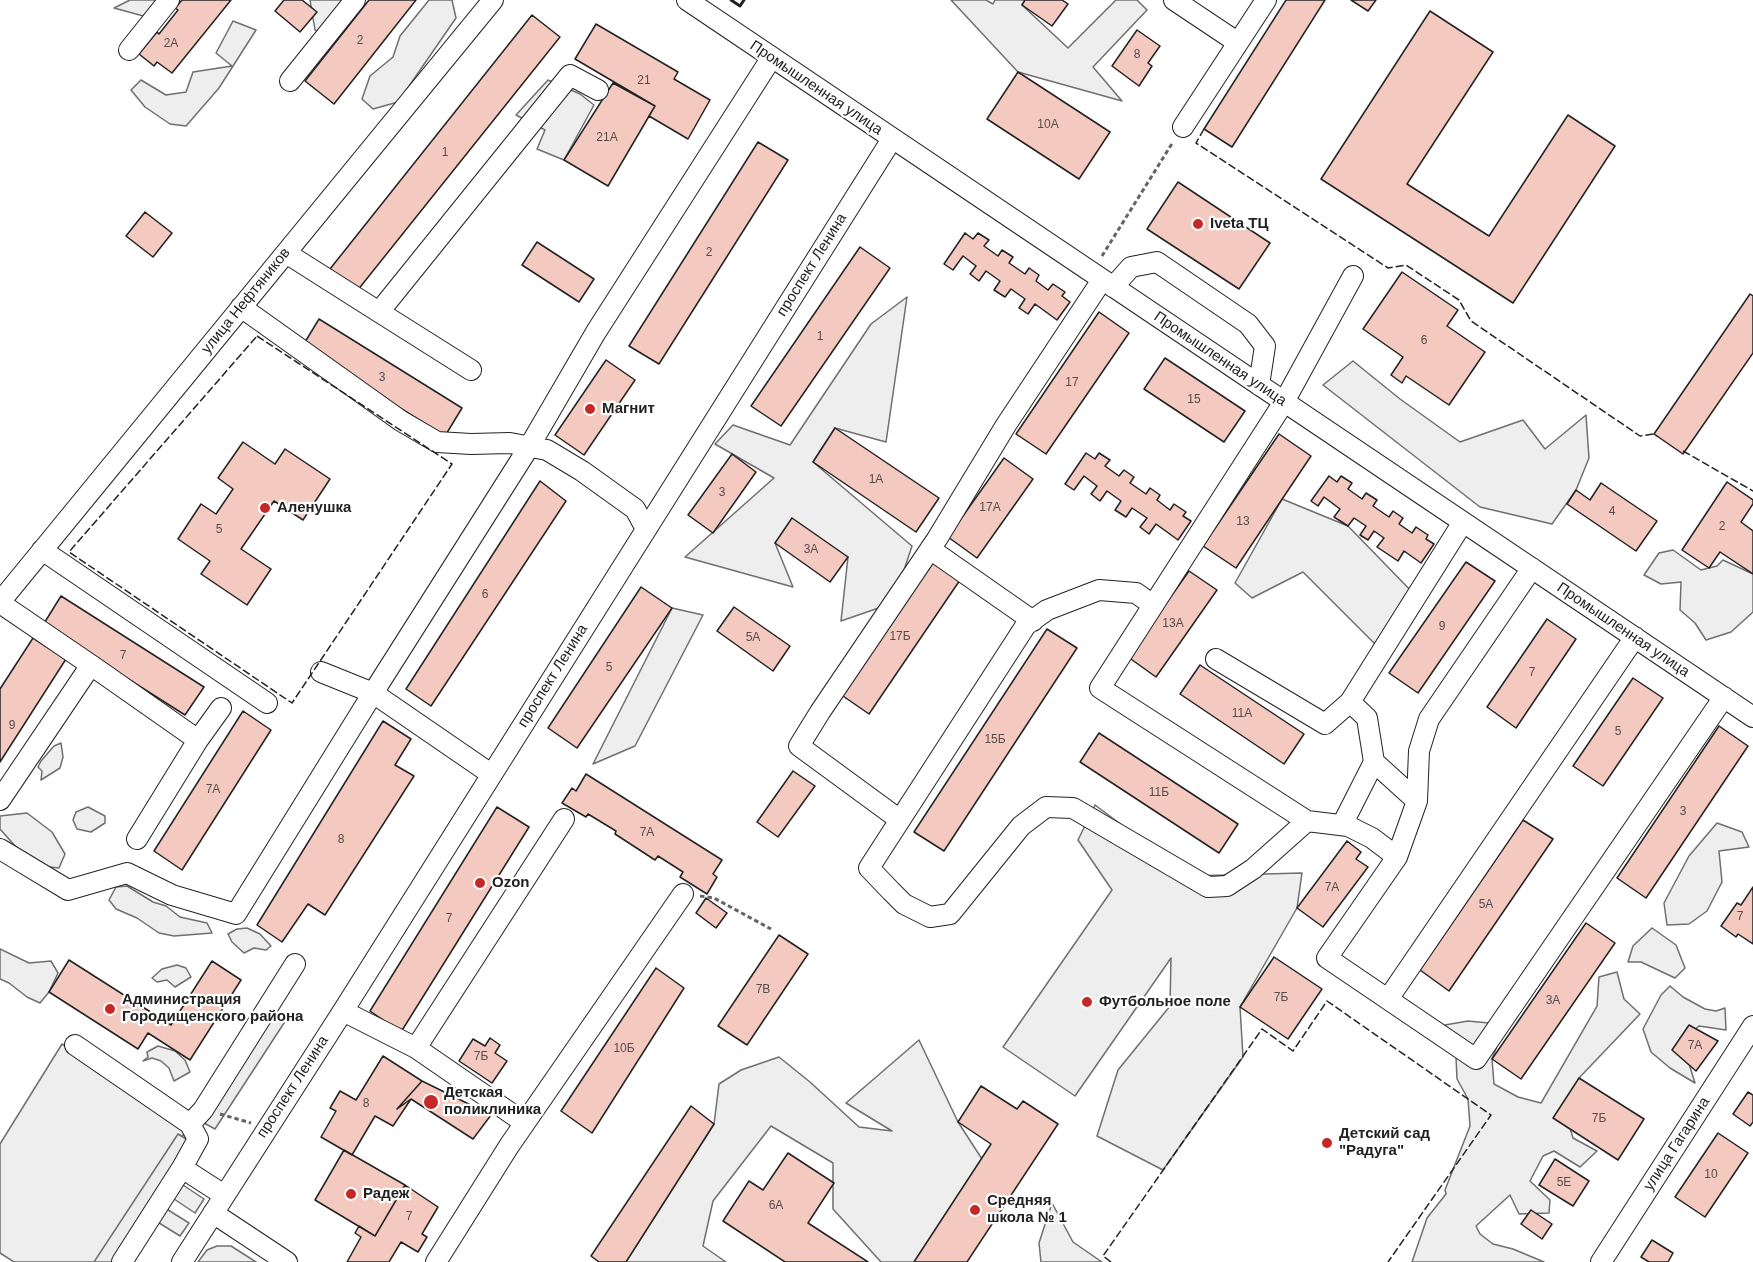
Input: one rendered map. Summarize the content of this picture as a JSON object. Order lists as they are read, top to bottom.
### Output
{
  "streets": {
    "street": [
      "Промышленная улица",
      "проспект Ленина",
      "улица Нефтяников",
      "улица Гагарина"
    ]
  },
  "crossings": [
    ["Промышленная улица", "проспект Ленина"]
  ],
  "places": [
    "Iveta ТЦ",
    "Магнит",
    "Аленушка",
    "Ozon",
    "Футбольное поле",
    "Администрация Городищенского района",
    "Детская поликлиника",
    "Детский сад \"Радуга\"",
    "Радеж",
    "Средняя школа № 1"
  ],
  "house_numbers": [
    "2",
    "2А",
    "8",
    "21",
    "10А",
    "21А",
    "1",
    "2",
    "1",
    "6",
    "3",
    "17",
    "15",
    "1А",
    "3",
    "17А",
    "4",
    "13",
    "2",
    "5",
    "3А",
    "6",
    "13А",
    "9",
    "17Б",
    "5А",
    "7",
    "5",
    "7",
    "11А",
    "9",
    "5",
    "15Б",
    "7А",
    "11Б",
    "3",
    "7А",
    "8",
    "7А",
    "5А",
    "7",
    "7",
    "7В",
    "7Б",
    "3А",
    "7А",
    "10Б",
    "7Б",
    "8",
    "7Б",
    "10",
    "5Е",
    "6А",
    "7"
  ]
}
